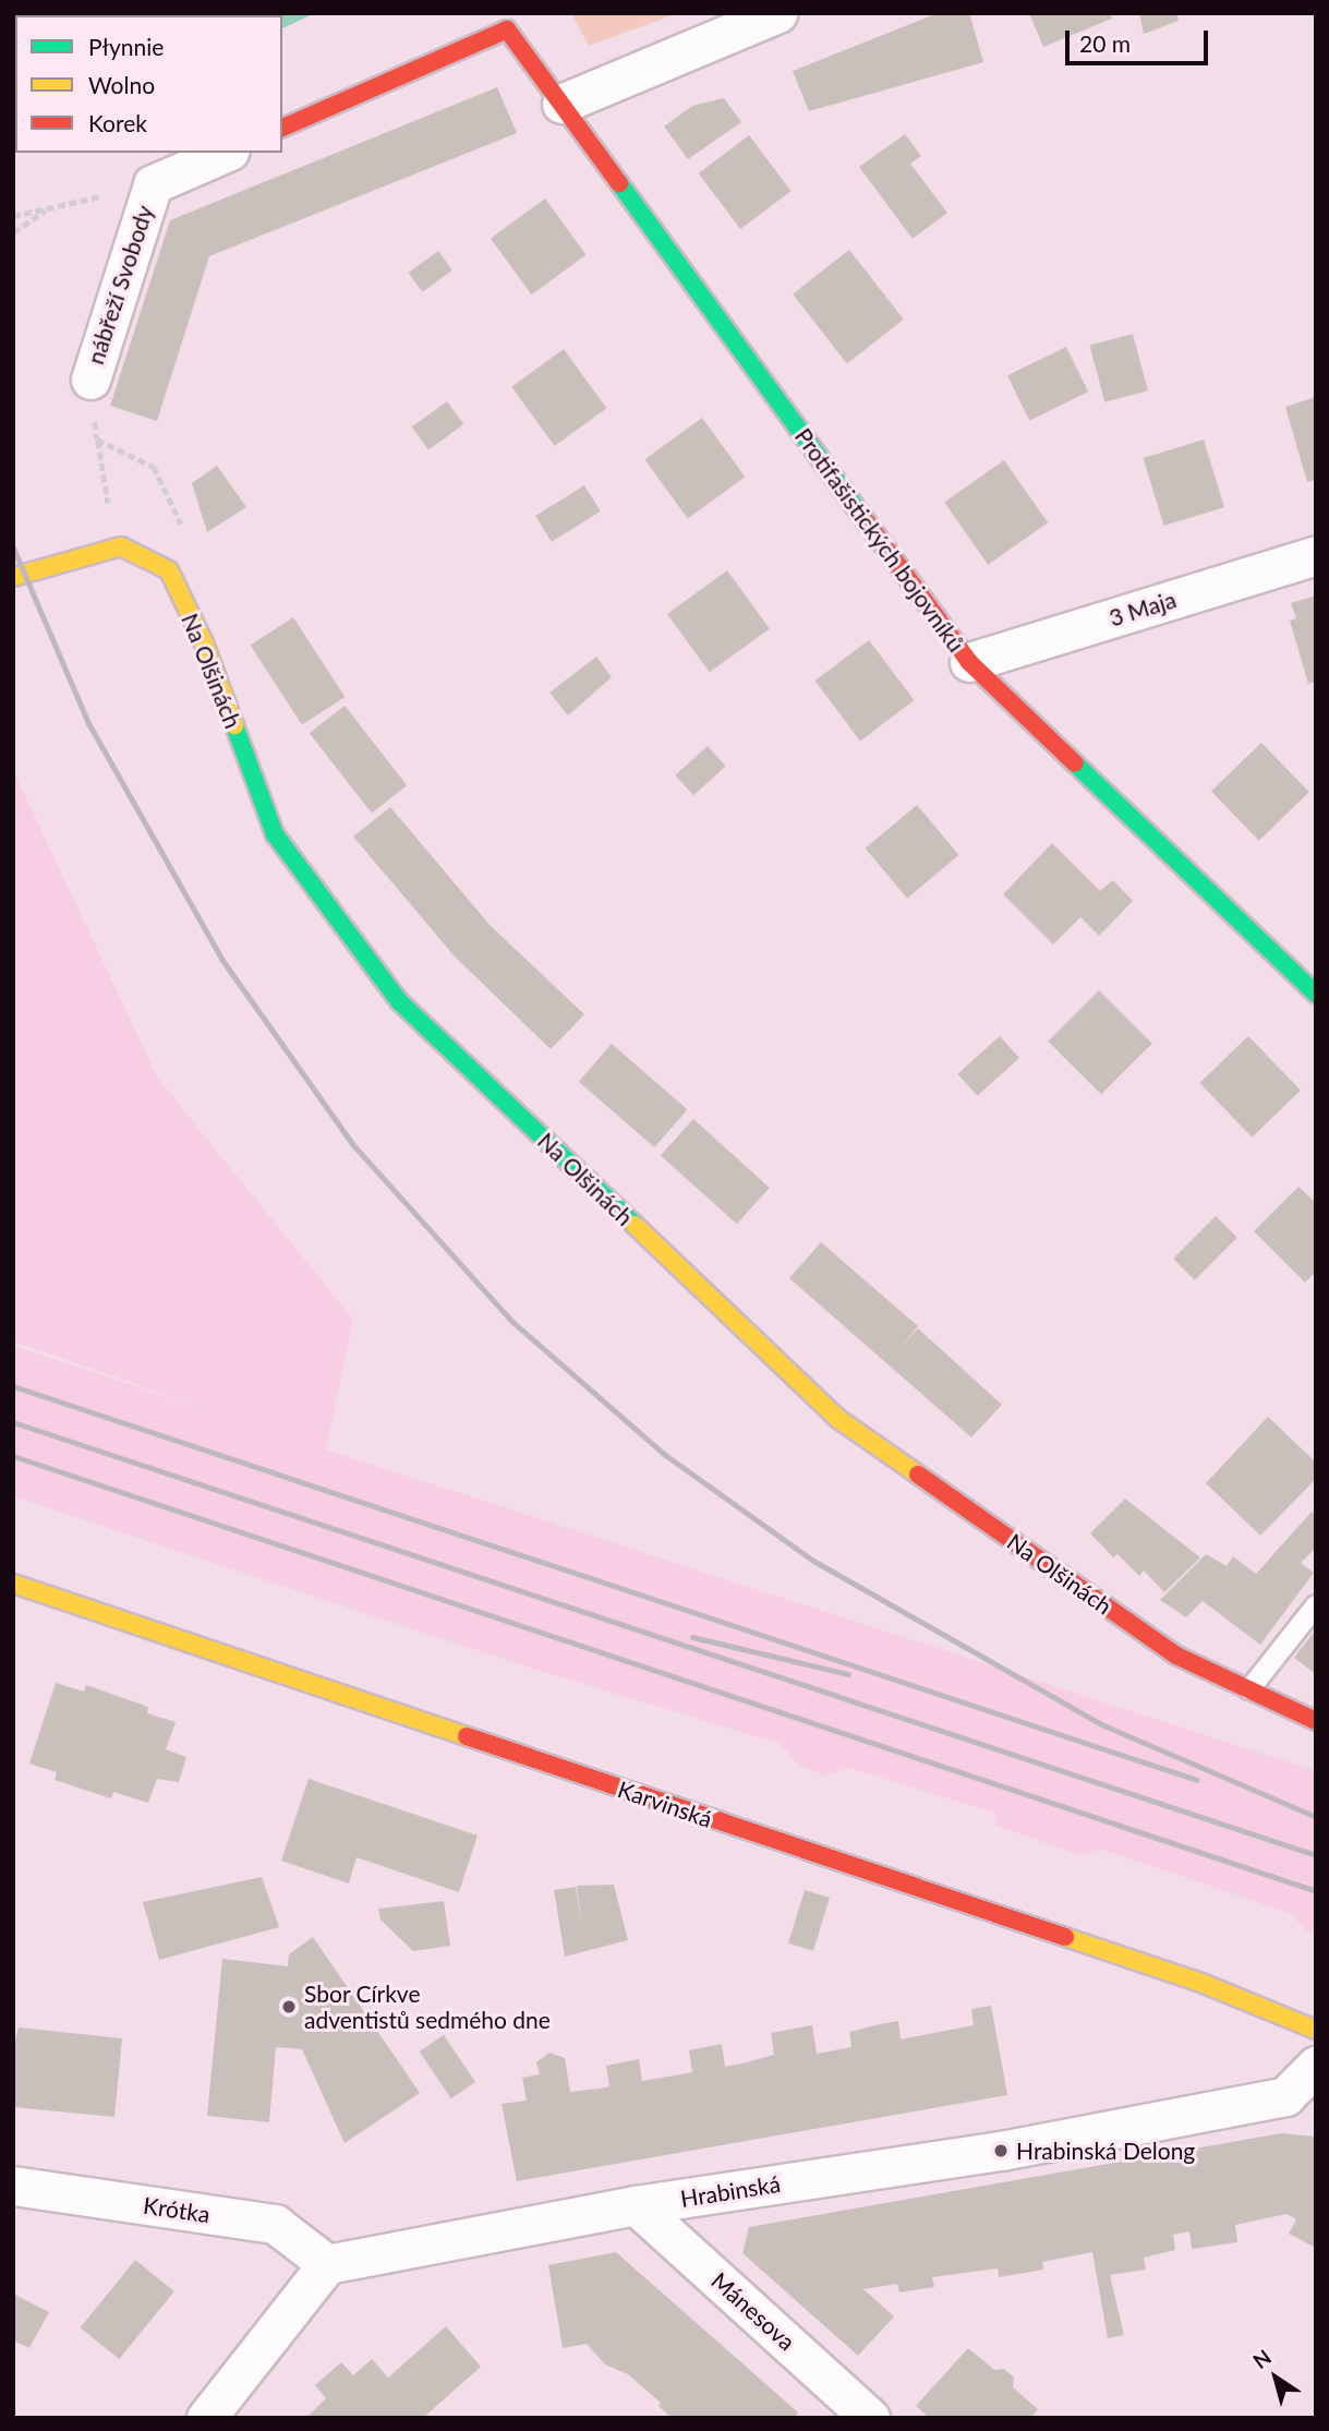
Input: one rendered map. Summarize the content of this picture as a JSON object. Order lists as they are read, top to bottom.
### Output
{
  "streets": {
    "street": [
      "nábřeží Svobody",
      "Protifašistických bojovníků",
      "3 Maja",
      "Na Olšinách",
      "Karvinská",
      "Hrabinská",
      "Krótka",
      "Mánesova"
    ]
  },
  "crossings": [
    ["Protifašistických bojovníků", "3 Maja"],
    ["Hrabinská", "Krótka"],
    ["Hrabinská", "Mánesova"]
  ],
  "places": ["Sbor Církve adventistů sedmého dne", "Hrabinská Delong"],
  "legend": ["Płynnie", "Wolno", "Korek"],
  "scale_bar": "20 m",
  "north": "top left"
}
